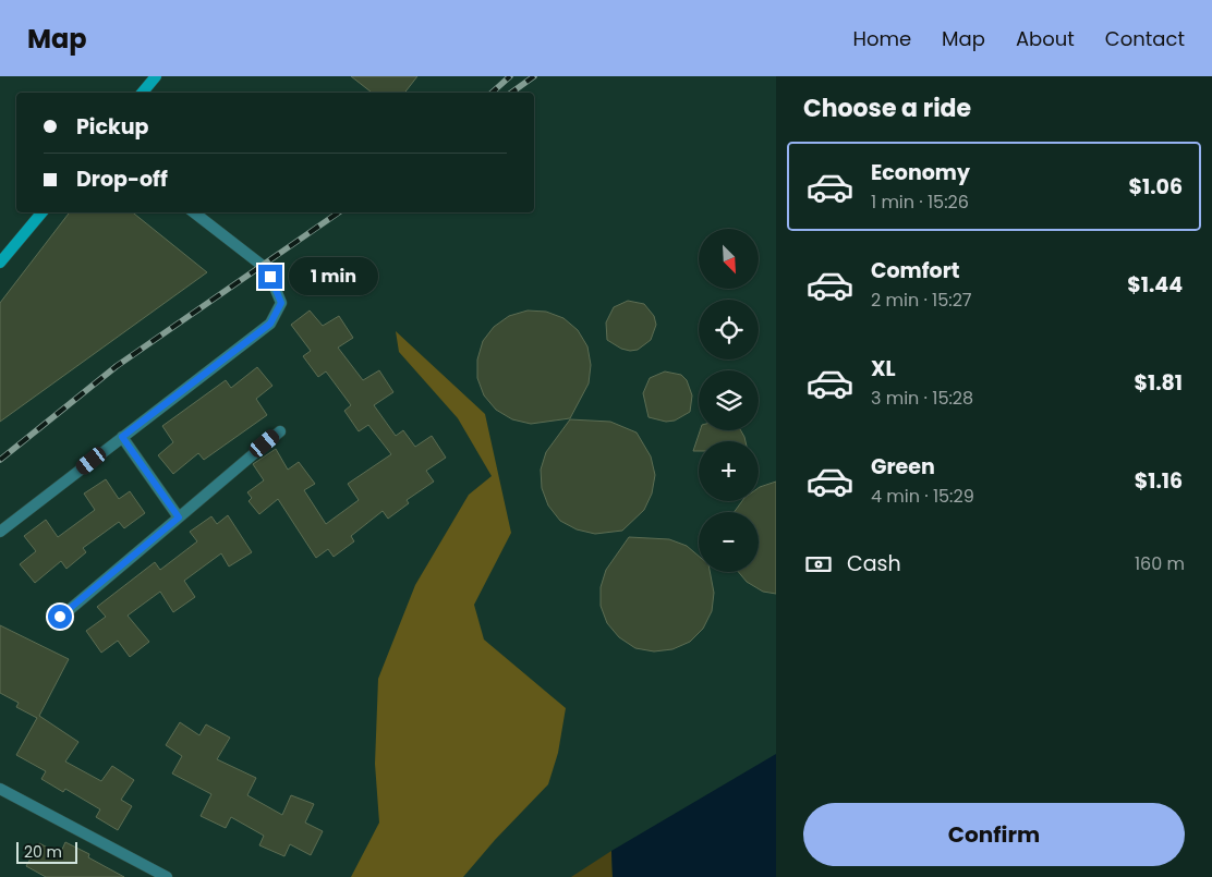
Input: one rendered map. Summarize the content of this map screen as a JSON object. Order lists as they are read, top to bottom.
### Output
{
  "scale_bar": "20 m",
  "north": "bottom right",
  "page": {
    "header": "Map",
    "nav": [
      "Home",
      "Map",
      "About",
      "Contact"
    ],
    "heading": "Choose a ride",
    "banner": ["Pickup", "Drop-off"],
    "list": [
      {
        "name": "Economy",
        "note": "1 min · 15:26",
        "value": "$1.06"
      },
      {
        "name": "Comfort",
        "note": "2 min · 15:27",
        "value": "$1.44"
      },
      {
        "name": "XL",
        "note": "3 min · 15:28",
        "value": "$1.81"
      },
      {
        "name": "Green",
        "note": "4 min · 15:29",
        "value": "$1.16"
      }
    ],
    "map_buttons": ["+", "−"],
    "bubble": "1 min",
    "pay": ["Cash", "160 m"],
    "buttons": "Confirm",
    "scale": "20 m"
  }
}
